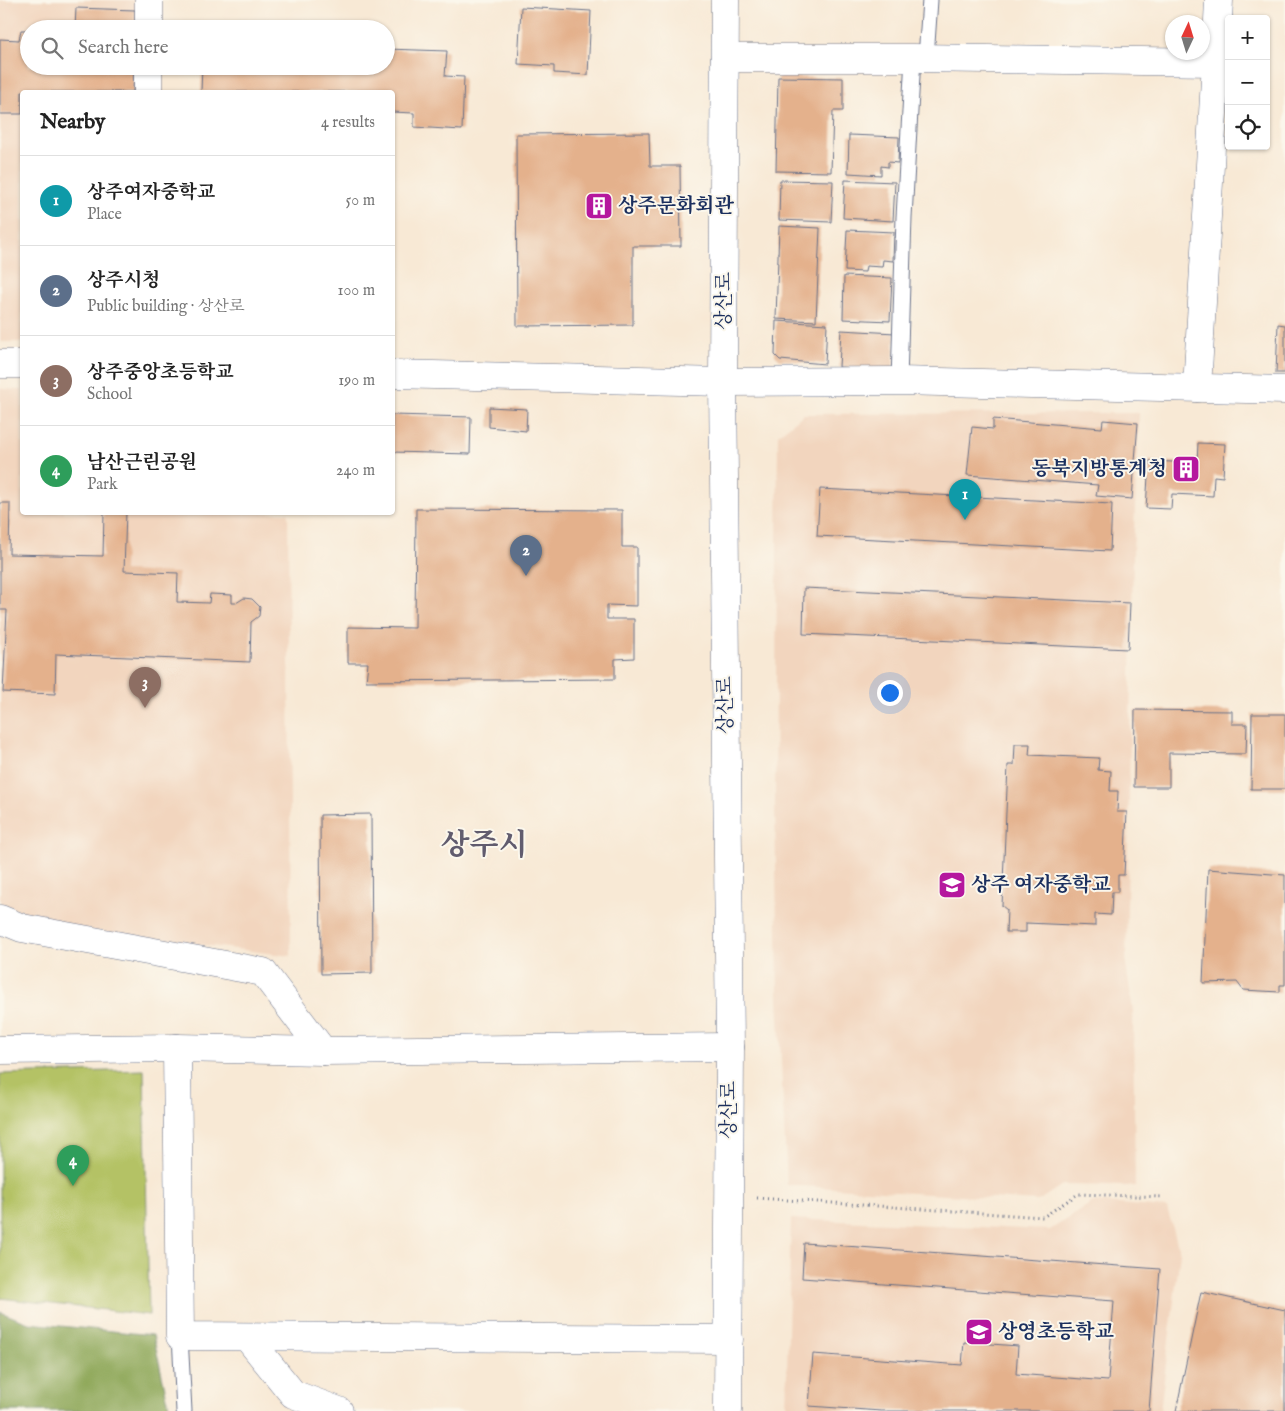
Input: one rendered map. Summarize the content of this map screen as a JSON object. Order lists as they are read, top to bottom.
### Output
{
  "streets": {
    "street": ["상산로"]
  },
  "districts": ["상주시"],
  "places": {
    "building": ["상주문화회관", "동북지방통계청"],
    "school or university": ["상주 여자중학교", "상영초등학교"]
  },
  "north": "top",
  "page": {
    "map_buttons": ["+", "−"],
    "search": "Search here",
    "heading": ["Nearby", "4 results"],
    "list": [
      {
        "mark": "1",
        "name": "상주여자중학교",
        "note": "Place",
        "value": "50 m"
      },
      {
        "mark": "2",
        "name": "상주시청",
        "note": "Public building · 상산로",
        "value": "100 m"
      },
      {
        "mark": "3",
        "name": "상주중앙초등학교",
        "note": "School",
        "value": "190 m"
      },
      {
        "mark": "4",
        "name": "남산근린공원",
        "note": "Park",
        "value": "240 m"
      }
    ],
    "pins": [
      "1",
      "2",
      "3",
      "4"
    ]
  }
}
